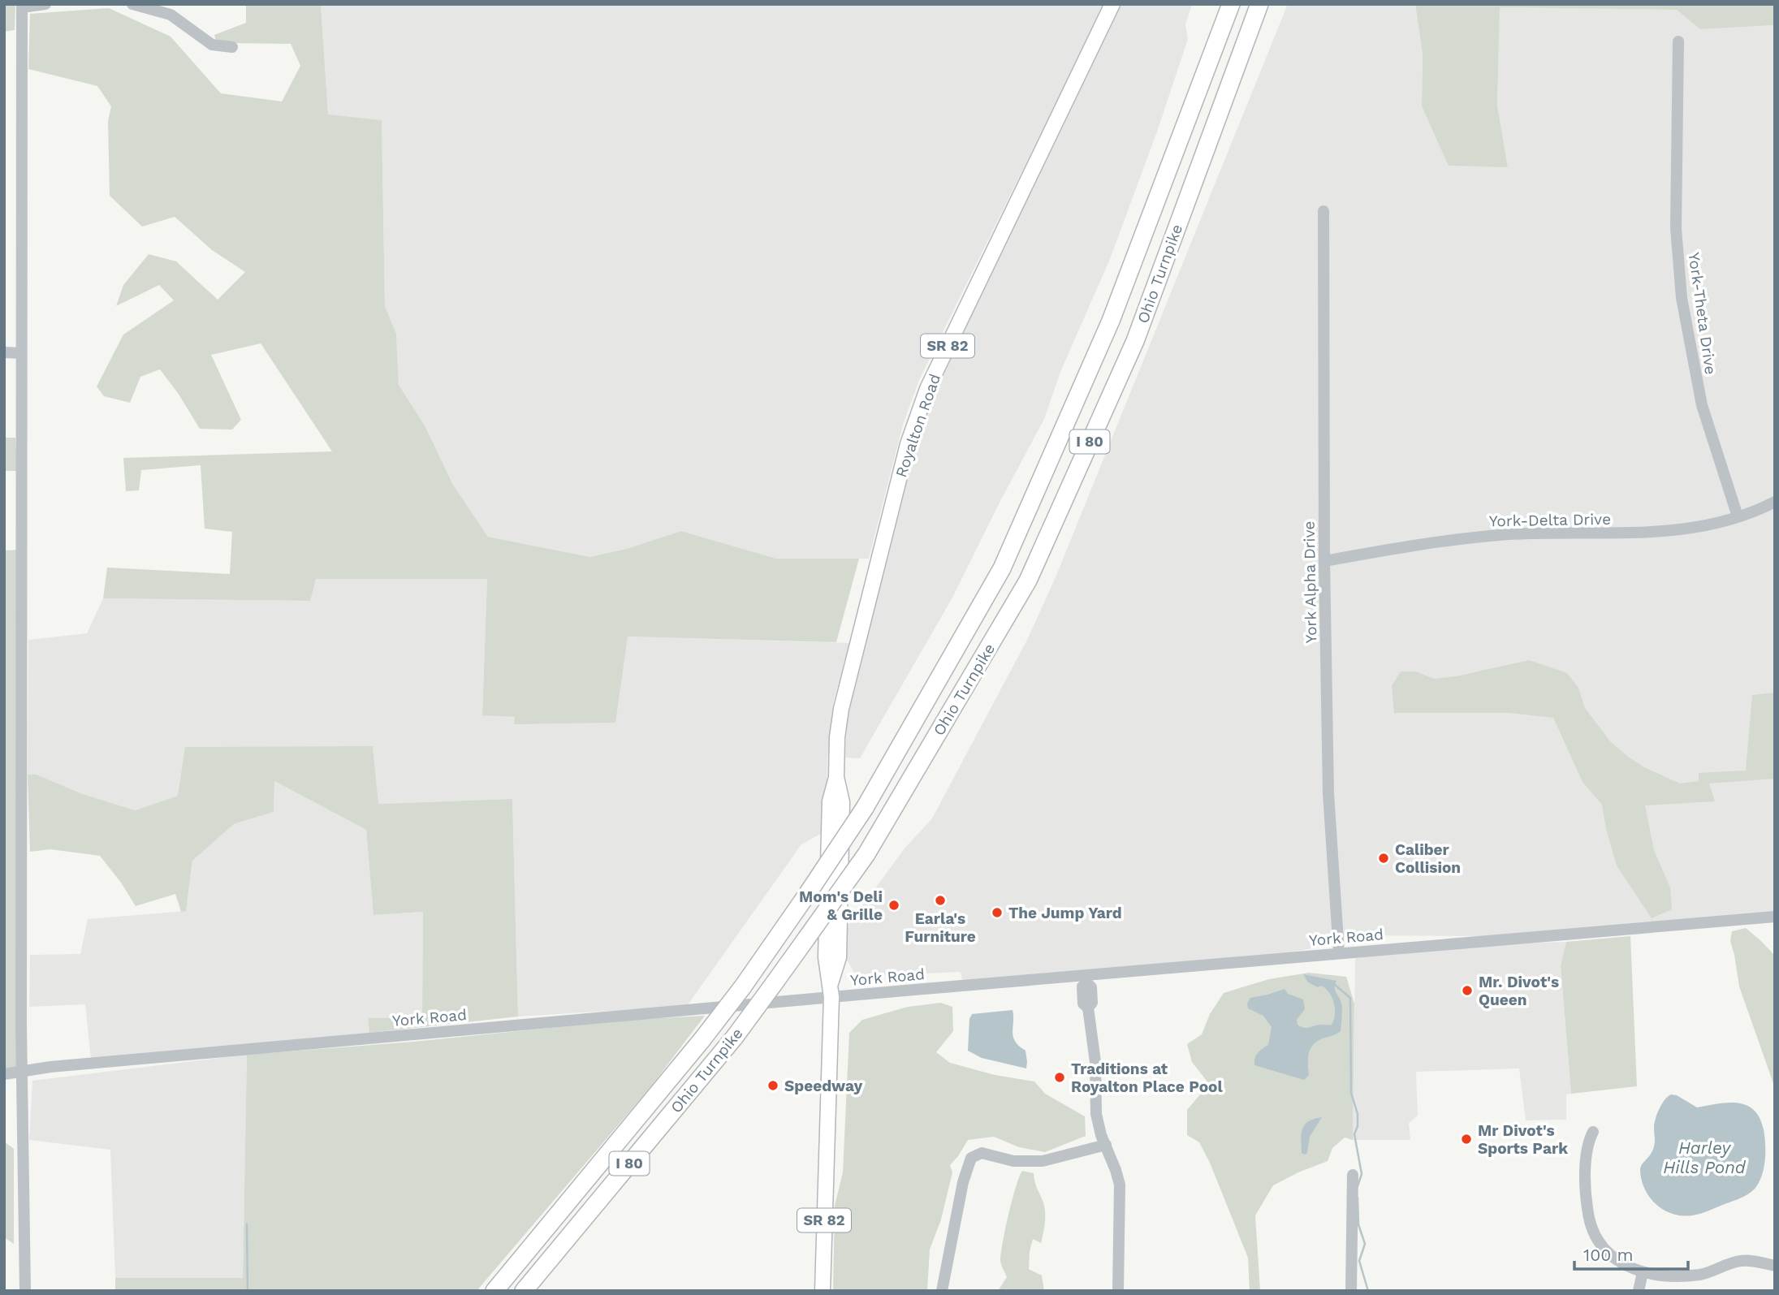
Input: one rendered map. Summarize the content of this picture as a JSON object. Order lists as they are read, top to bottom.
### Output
{
  "streets": {
    "highway": ["Ohio Turnpike", "I 80"],
    "main road": ["SR 82", "Royalton Road"],
    "street": [
      "York-Theta Drive",
      "York-Delta Drive",
      "York Alpha Drive",
      "York Road"
    ]
  },
  "crossings": [
    ["York-Theta Drive", "York-Delta Drive"],
    ["Royalton Road", "York Road"],
    ["York-Delta Drive", "York Alpha Drive"],
    ["York Alpha Drive", "York Road"]
  ],
  "water": ["Harley Hills Pond"],
  "places": [
    "Caliber Collision",
    "Earla's Furniture",
    "Mom's Deli & Grille",
    "The Jump Yard",
    "Mr. Divot's Queen",
    "Traditions at Royalton Place Pool",
    "Speedway",
    "Mr Divot's Sports Park"
  ],
  "scale_bar": "100 m"
}
